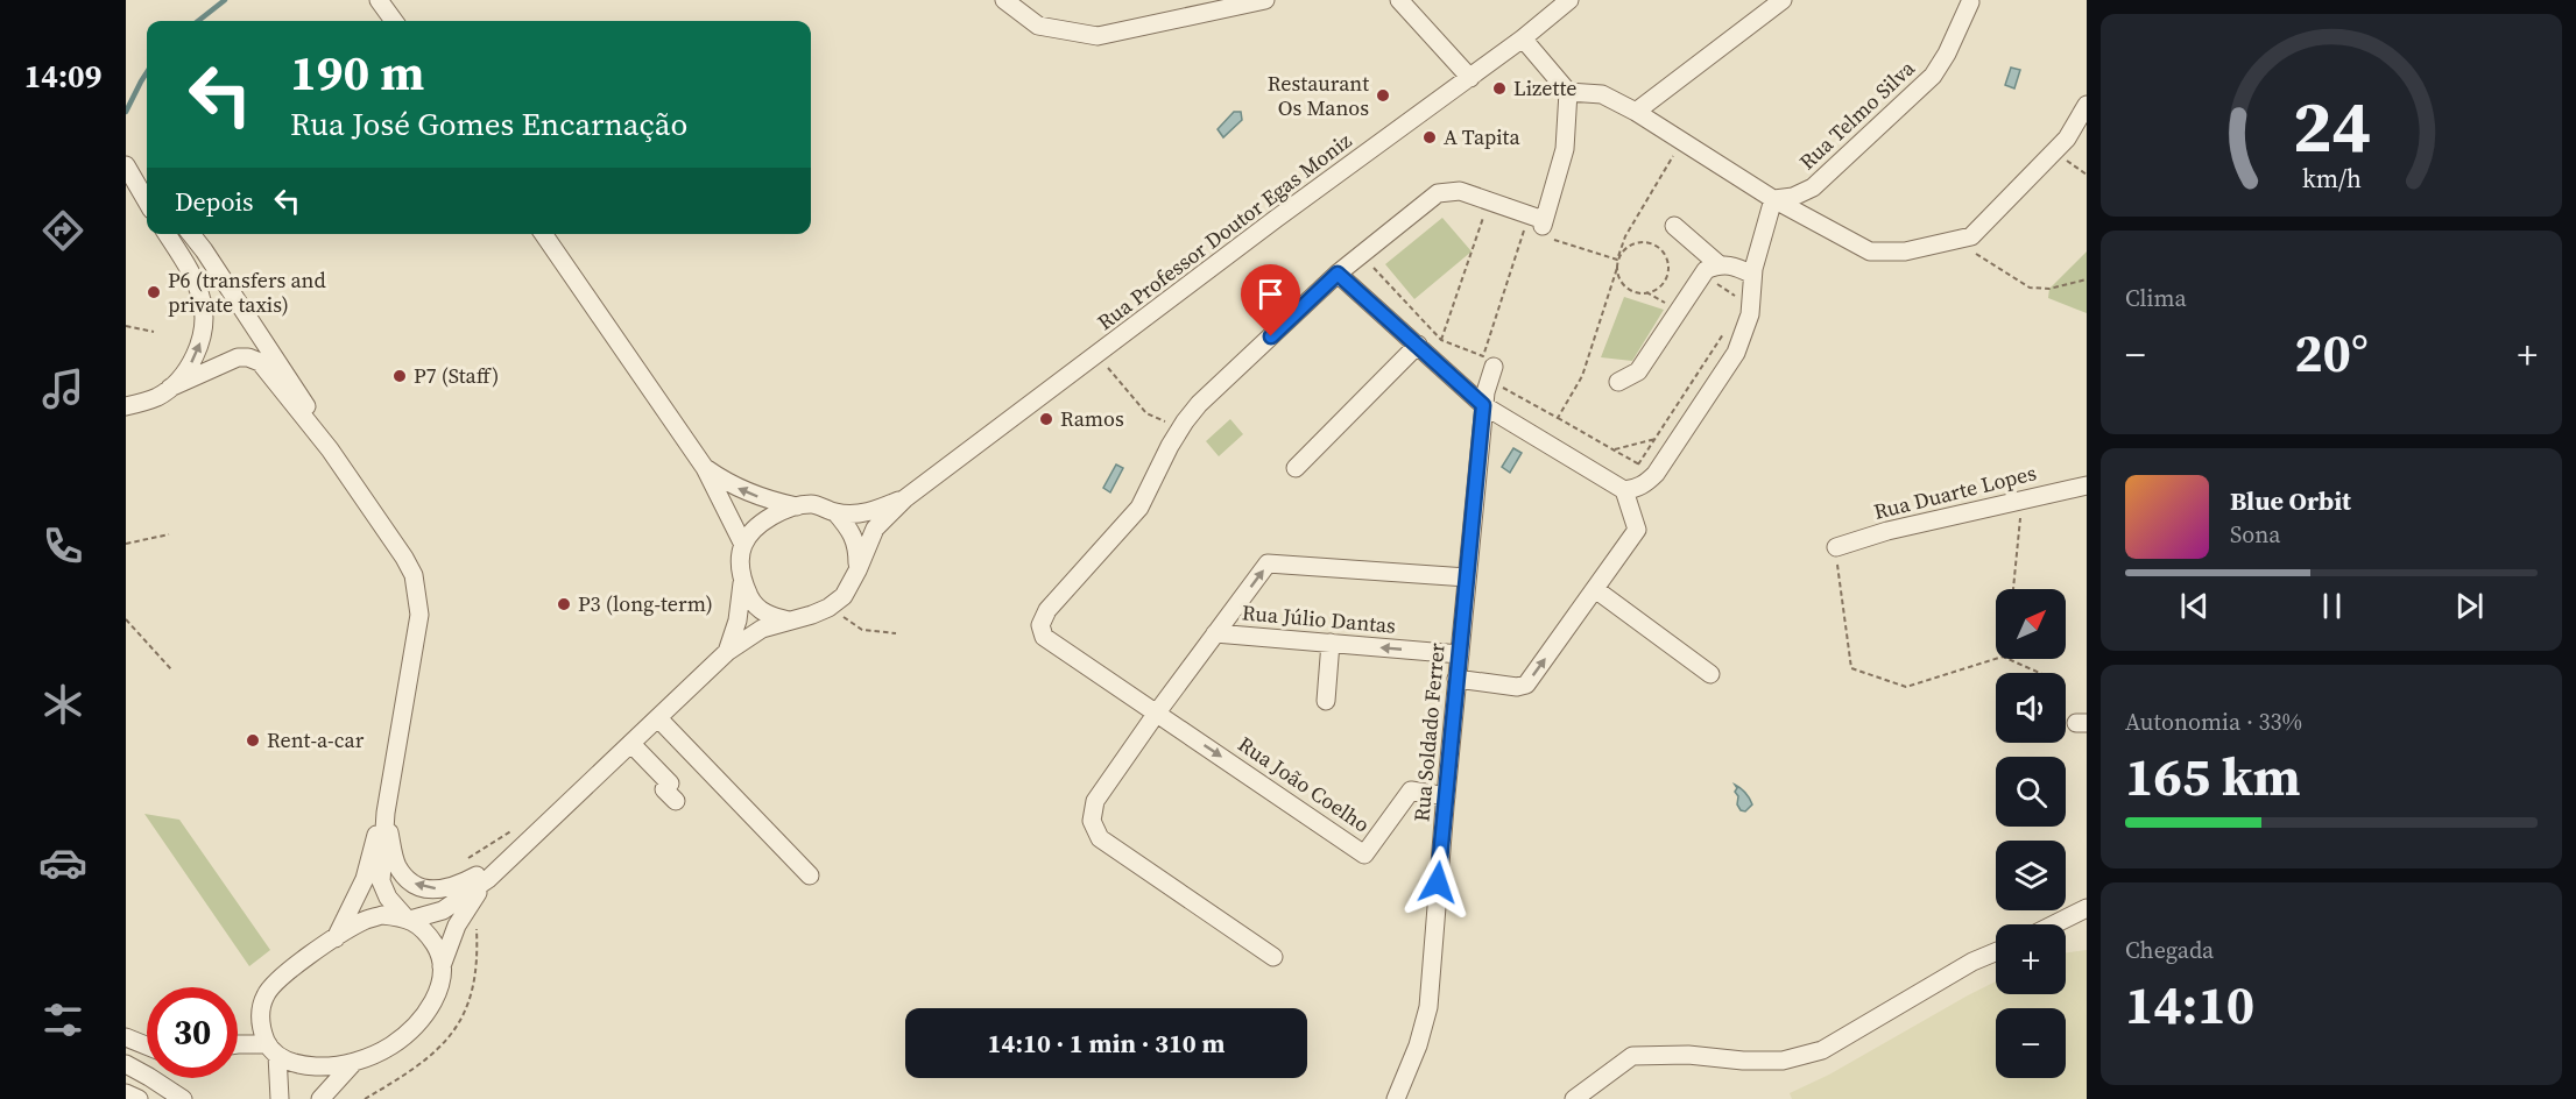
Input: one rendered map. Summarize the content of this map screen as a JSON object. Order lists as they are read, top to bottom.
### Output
{
  "streets": {
    "street": [
      "Rua Telmo Silva",
      "Rua Professor Doutor Egas Moniz",
      "Rua Duarte Lopes",
      "Rua Júlio Dantas",
      "Rua Soldado Ferrer",
      "Rua João Coelho"
    ]
  },
  "crossings": [
    ["Rua Júlio Dantas", "Rua Soldado Ferrer"],
    ["Rua Soldado Ferrer", "Rua João Coelho"]
  ],
  "one_way": ["Rua Júlio Dantas", "Rua João Coelho"],
  "places": [
    "Lizette",
    "Restaurant Os Manos",
    "A Tapita",
    "P6 (transfers and private taxis)",
    "P7 (Staff)",
    "Ramos",
    "P3 (long-term)",
    "Rent-a-car"
  ],
  "north": "top right",
  "page": {
    "tabs": "14:09",
    "turn": ["190 m", "Rua José Gomes Encarnação"],
    "then": "Depois",
    "tile": [
      "Clima",
      ["Autonomia · 33%", "165 km"],
      ["Chegada", "14:10"]
    ],
    "heat": ["−", "20°", "+"],
    "song": ["Blue Orbit", "Sona"],
    "map_buttons": ["+", "−"],
    "limit": "30",
    "trip": "14:10 · 1 min · 310 m",
    "gauge": ["24", "km/h"]
  }
}
